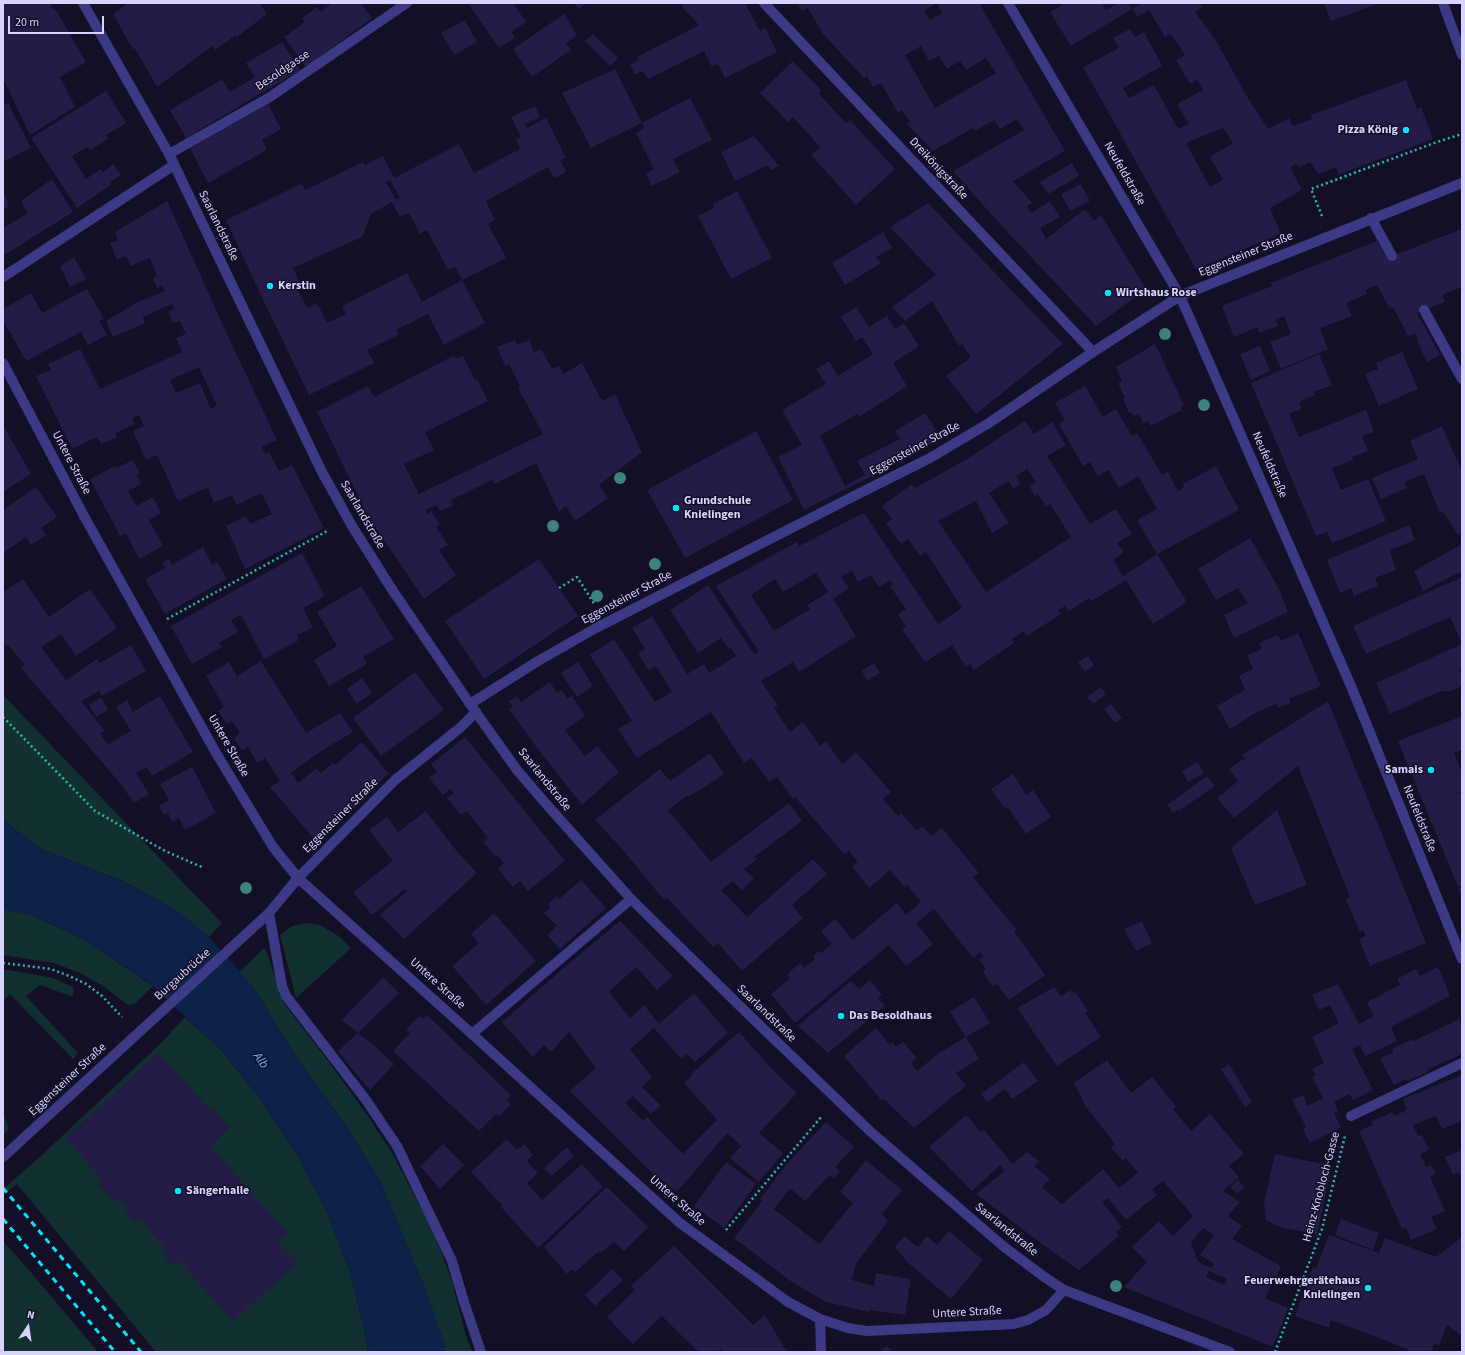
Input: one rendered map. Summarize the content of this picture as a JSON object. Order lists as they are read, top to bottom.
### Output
{
  "streets": {
    "street": [
      "Besoldgasse",
      "Dreikönigstraße",
      "Neufeldstraße",
      "Saarlandstraße",
      "Eggensteiner Straße",
      "Untere Straße",
      "Burgaubrücke"
    ],
    "path": ["Heinz-Knobloch-Gasse"]
  },
  "crossings": [
    ["Besoldgasse", "Saarlandstraße"],
    ["Dreikönigstraße", "Eggensteiner Straße"],
    ["Neufeldstraße", "Eggensteiner Straße"],
    ["Saarlandstraße", "Eggensteiner Straße"],
    ["Saarlandstraße", "Untere Straße"],
    ["Eggensteiner Straße", "Untere Straße"],
    ["Eggensteiner Straße", "Burgaubrücke"]
  ],
  "water": ["Alb"],
  "places": [
    "Pizza König",
    "Kerstin",
    "Wirtshaus Rose",
    "Grundschule Knielingen",
    "Samais",
    "Das Besoldhaus",
    "Sängerhalle",
    "Feuerwehrgerätehaus Knielingen"
  ],
  "scale_bar": "20 m",
  "north": "top"
}
